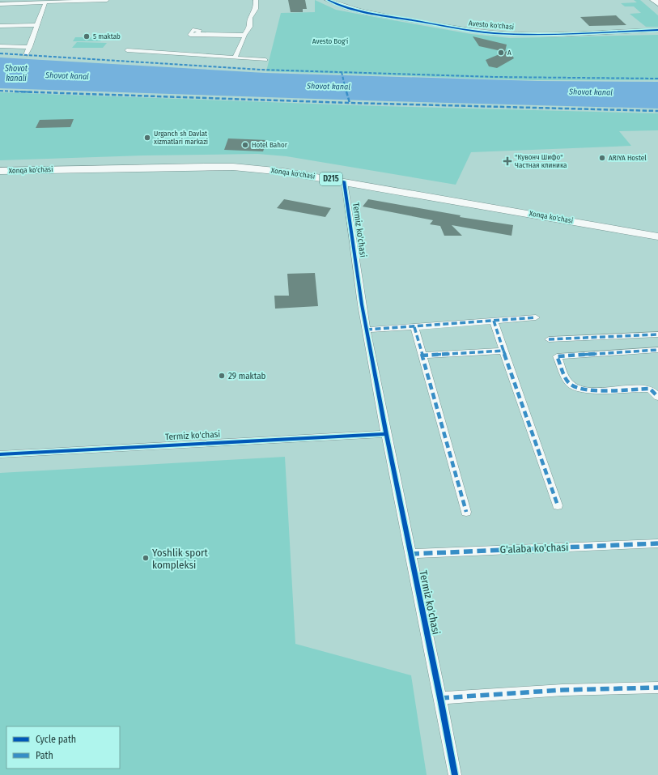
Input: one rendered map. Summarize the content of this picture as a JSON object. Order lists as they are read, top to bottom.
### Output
{
  "streets": {
    "main road": ["Xonqa ko'chasi", "D215"],
    "street": ["Avesto ko'chasi", "Termiz ko'chasi", "G'alaba ko'chasi"]
  },
  "crossings": [
    ["Xonqa ko'chasi", "Termiz ko'chasi"],
    ["Termiz ko'chasi", "G'alaba ko'chasi"]
  ],
  "water": ["Shovot kanali", "Shovot kanal"],
  "parks": ["Avesto Bog'i"],
  "places": {
    "other": [
      "5 maktab",
      "A",
      "Urganch sh Davlat xizmatlari markazi",
      "Hotel Bahor",
      "ARIYA Hostel",
      "29 maktab",
      "Yoshlik sport kompleksi"
    ],
    "health": ["\"Кувонч Шифо\" Частная клиника"]
  },
  "legend": ["Cycle path", "Path"]
}
